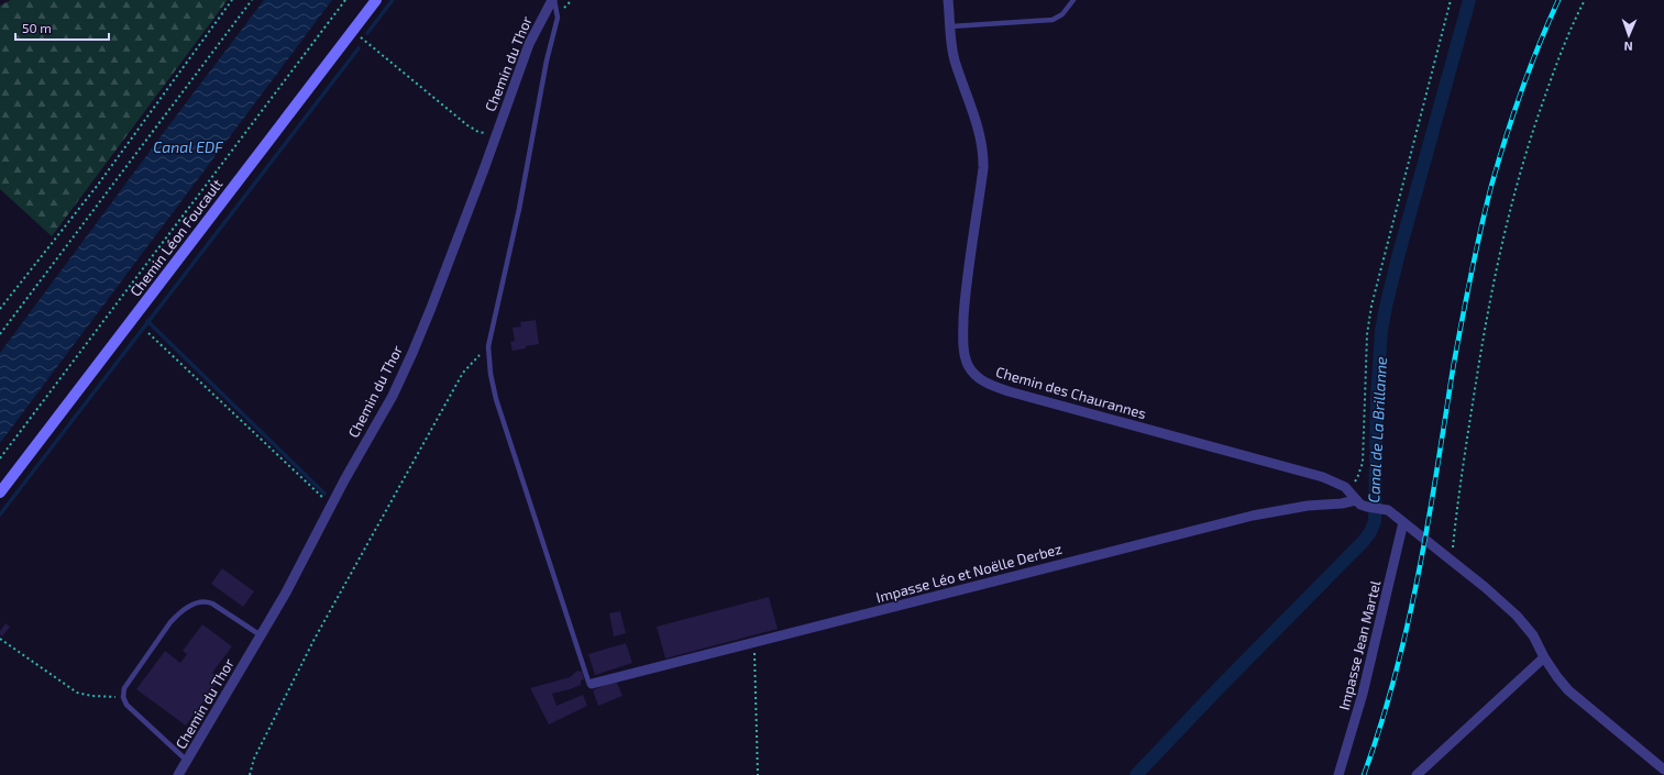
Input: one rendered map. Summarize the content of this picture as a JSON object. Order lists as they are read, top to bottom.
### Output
{
  "streets": {
    "main road": ["Chemin Léon Foucault"],
    "street": [
      "Chemin du Thor",
      "Chemin des Chaurannes",
      "Impasse Léo et Noëlle Derbez",
      "Impasse Jean Martel"
    ]
  },
  "water": ["Canal EDF", "Canal de La Brillanne"],
  "scale_bar": "50 m",
  "north": "bottom"
}
